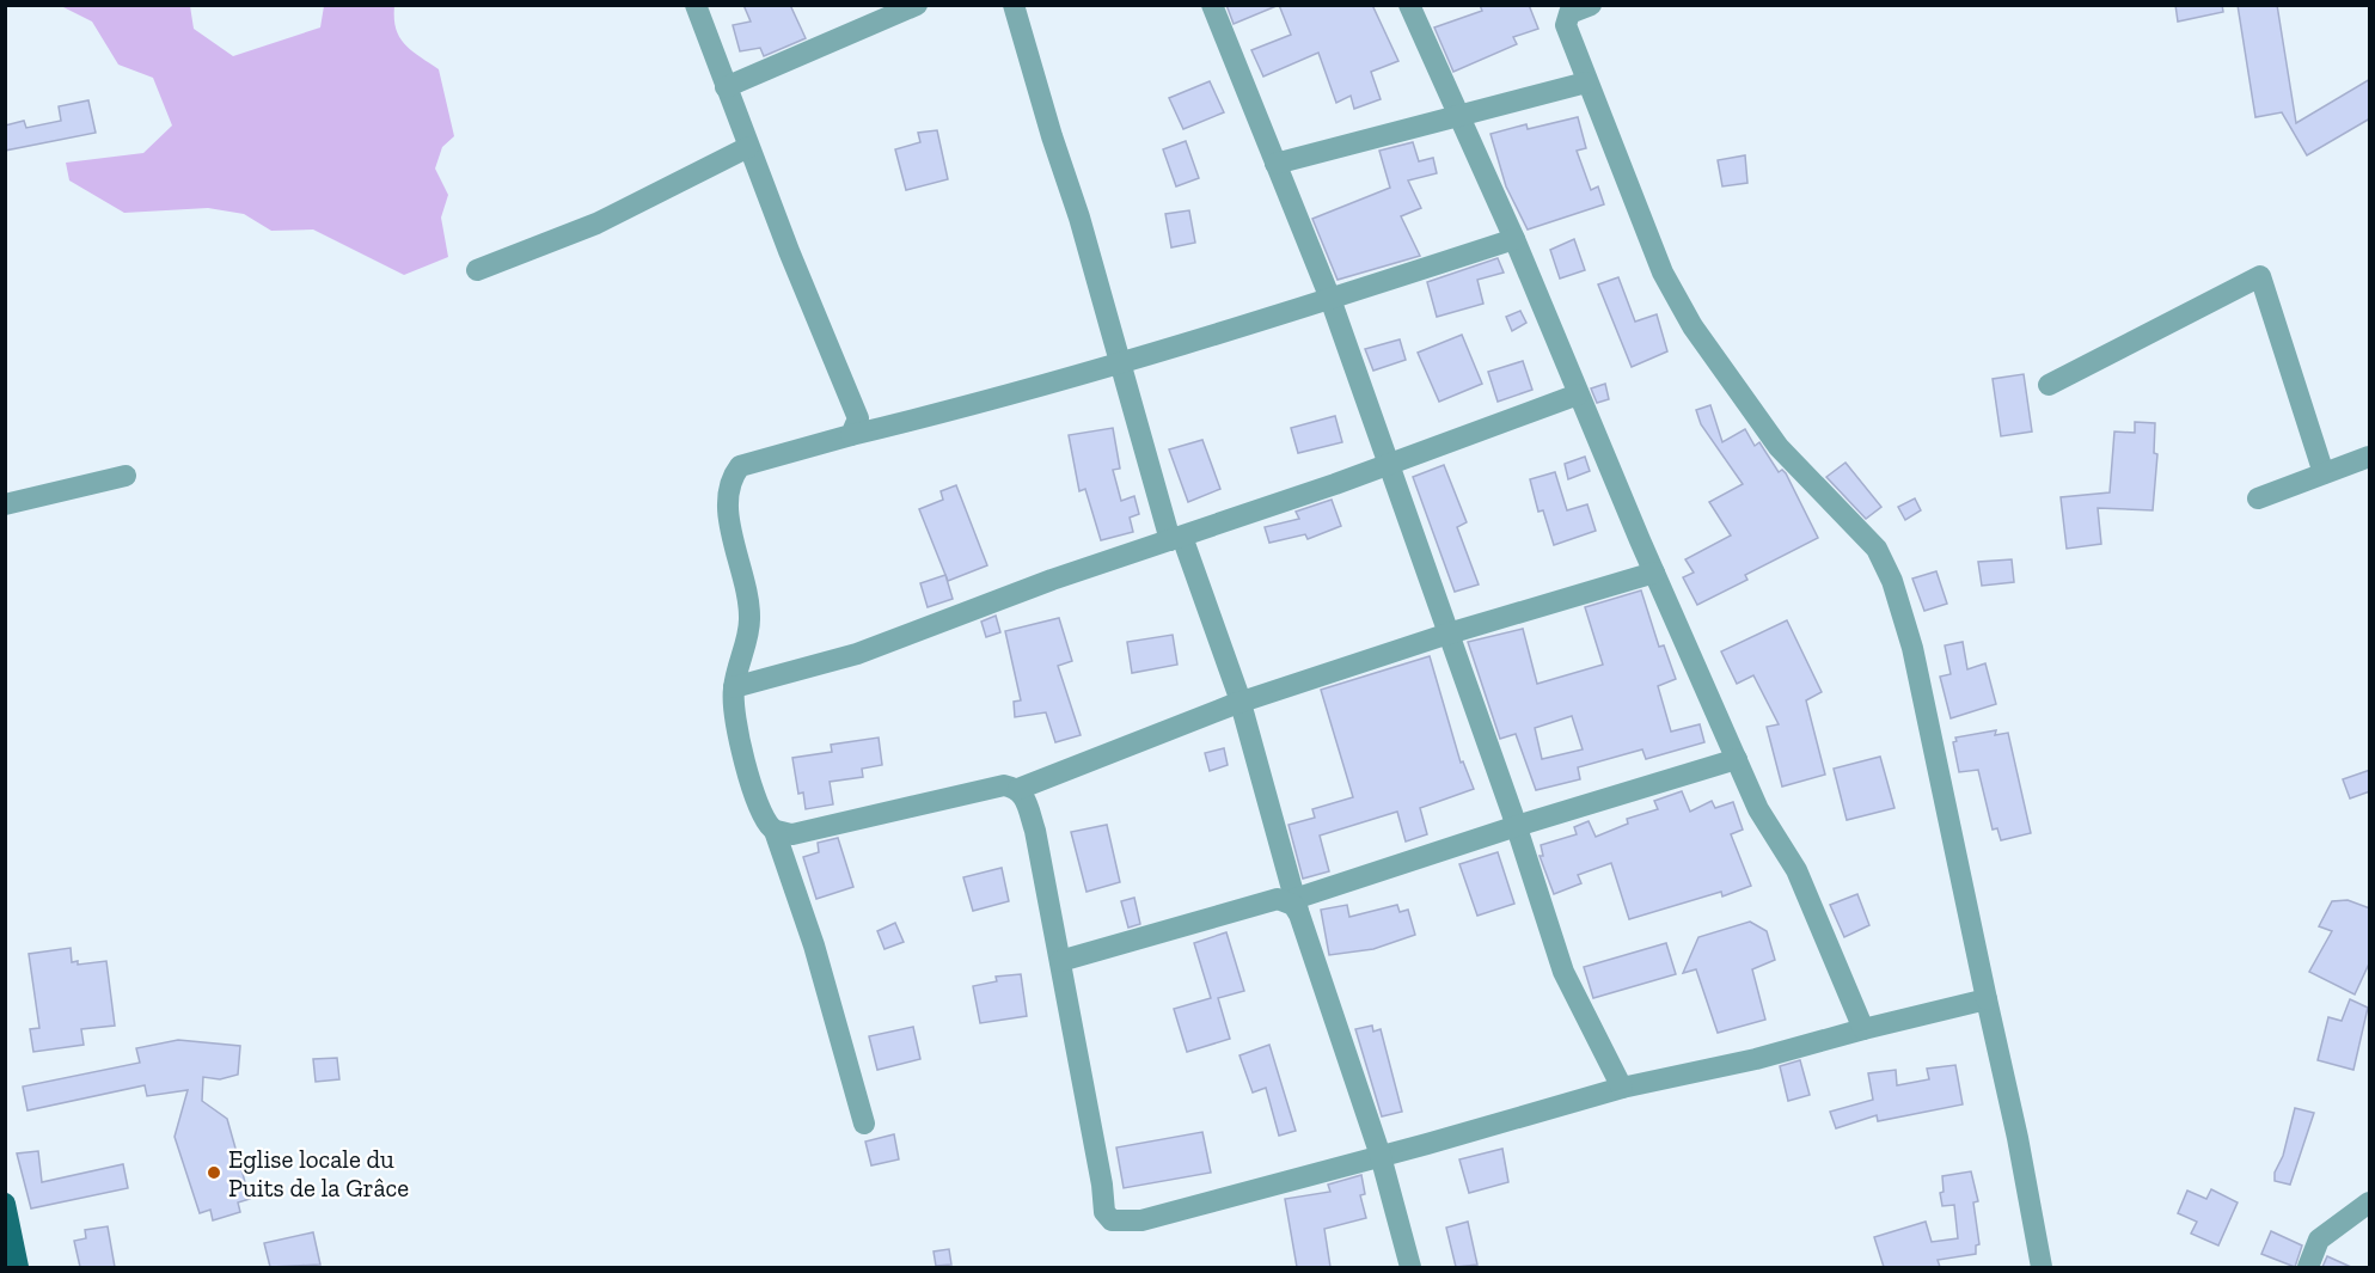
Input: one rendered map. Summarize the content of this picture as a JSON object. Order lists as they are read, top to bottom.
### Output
{
  "places": ["Eglise locale du Puits de la Grâce"]
}
